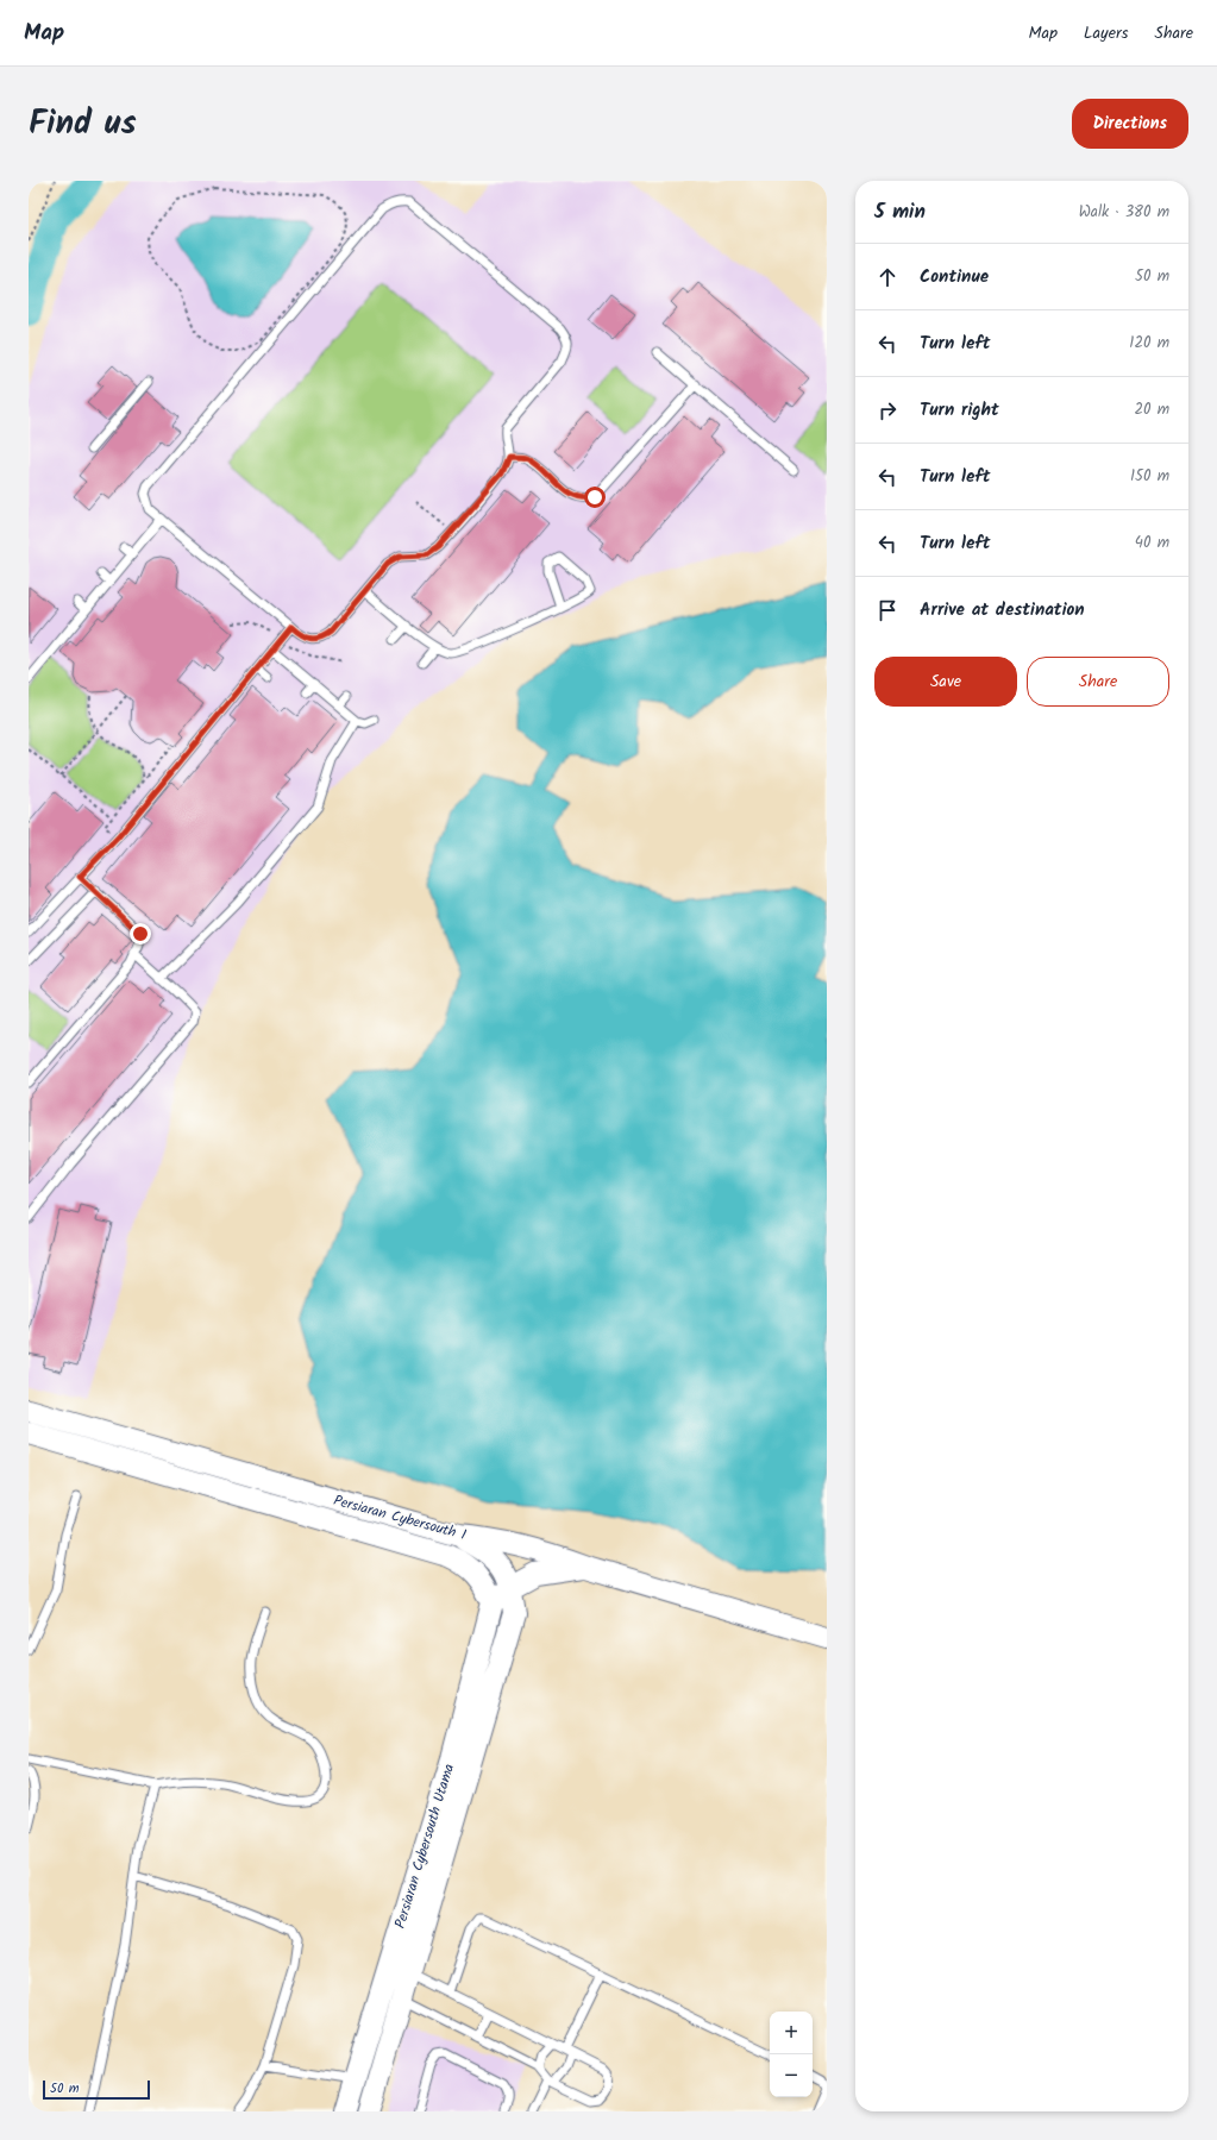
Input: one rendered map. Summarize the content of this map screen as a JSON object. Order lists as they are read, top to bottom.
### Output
{
  "streets": {
    "street": ["Persiaran Cybersouth 1", "Persiaran Cybersouth Utama"]
  },
  "crossings": [
    ["Persiaran Cybersouth 1", "Persiaran Cybersouth Utama"]
  ],
  "scale_bar": "50 m",
  "page": {
    "header": "Map",
    "nav": ["Map", "Layers", "Share"],
    "title": "Find us",
    "buttons": [
      "Directions",
      ["Save", "Share"]
    ],
    "heading": ["5 min", "Walk · 380 m"],
    "list": [
      ["Continue", "50 m"],
      ["Turn left", "120 m"],
      ["Turn right", "20 m"],
      ["Turn left", "150 m"],
      ["Turn left", "40 m"],
      "Arrive at destination"
    ],
    "map_buttons": ["+", "−"],
    "scale": "50 m"
  }
}
